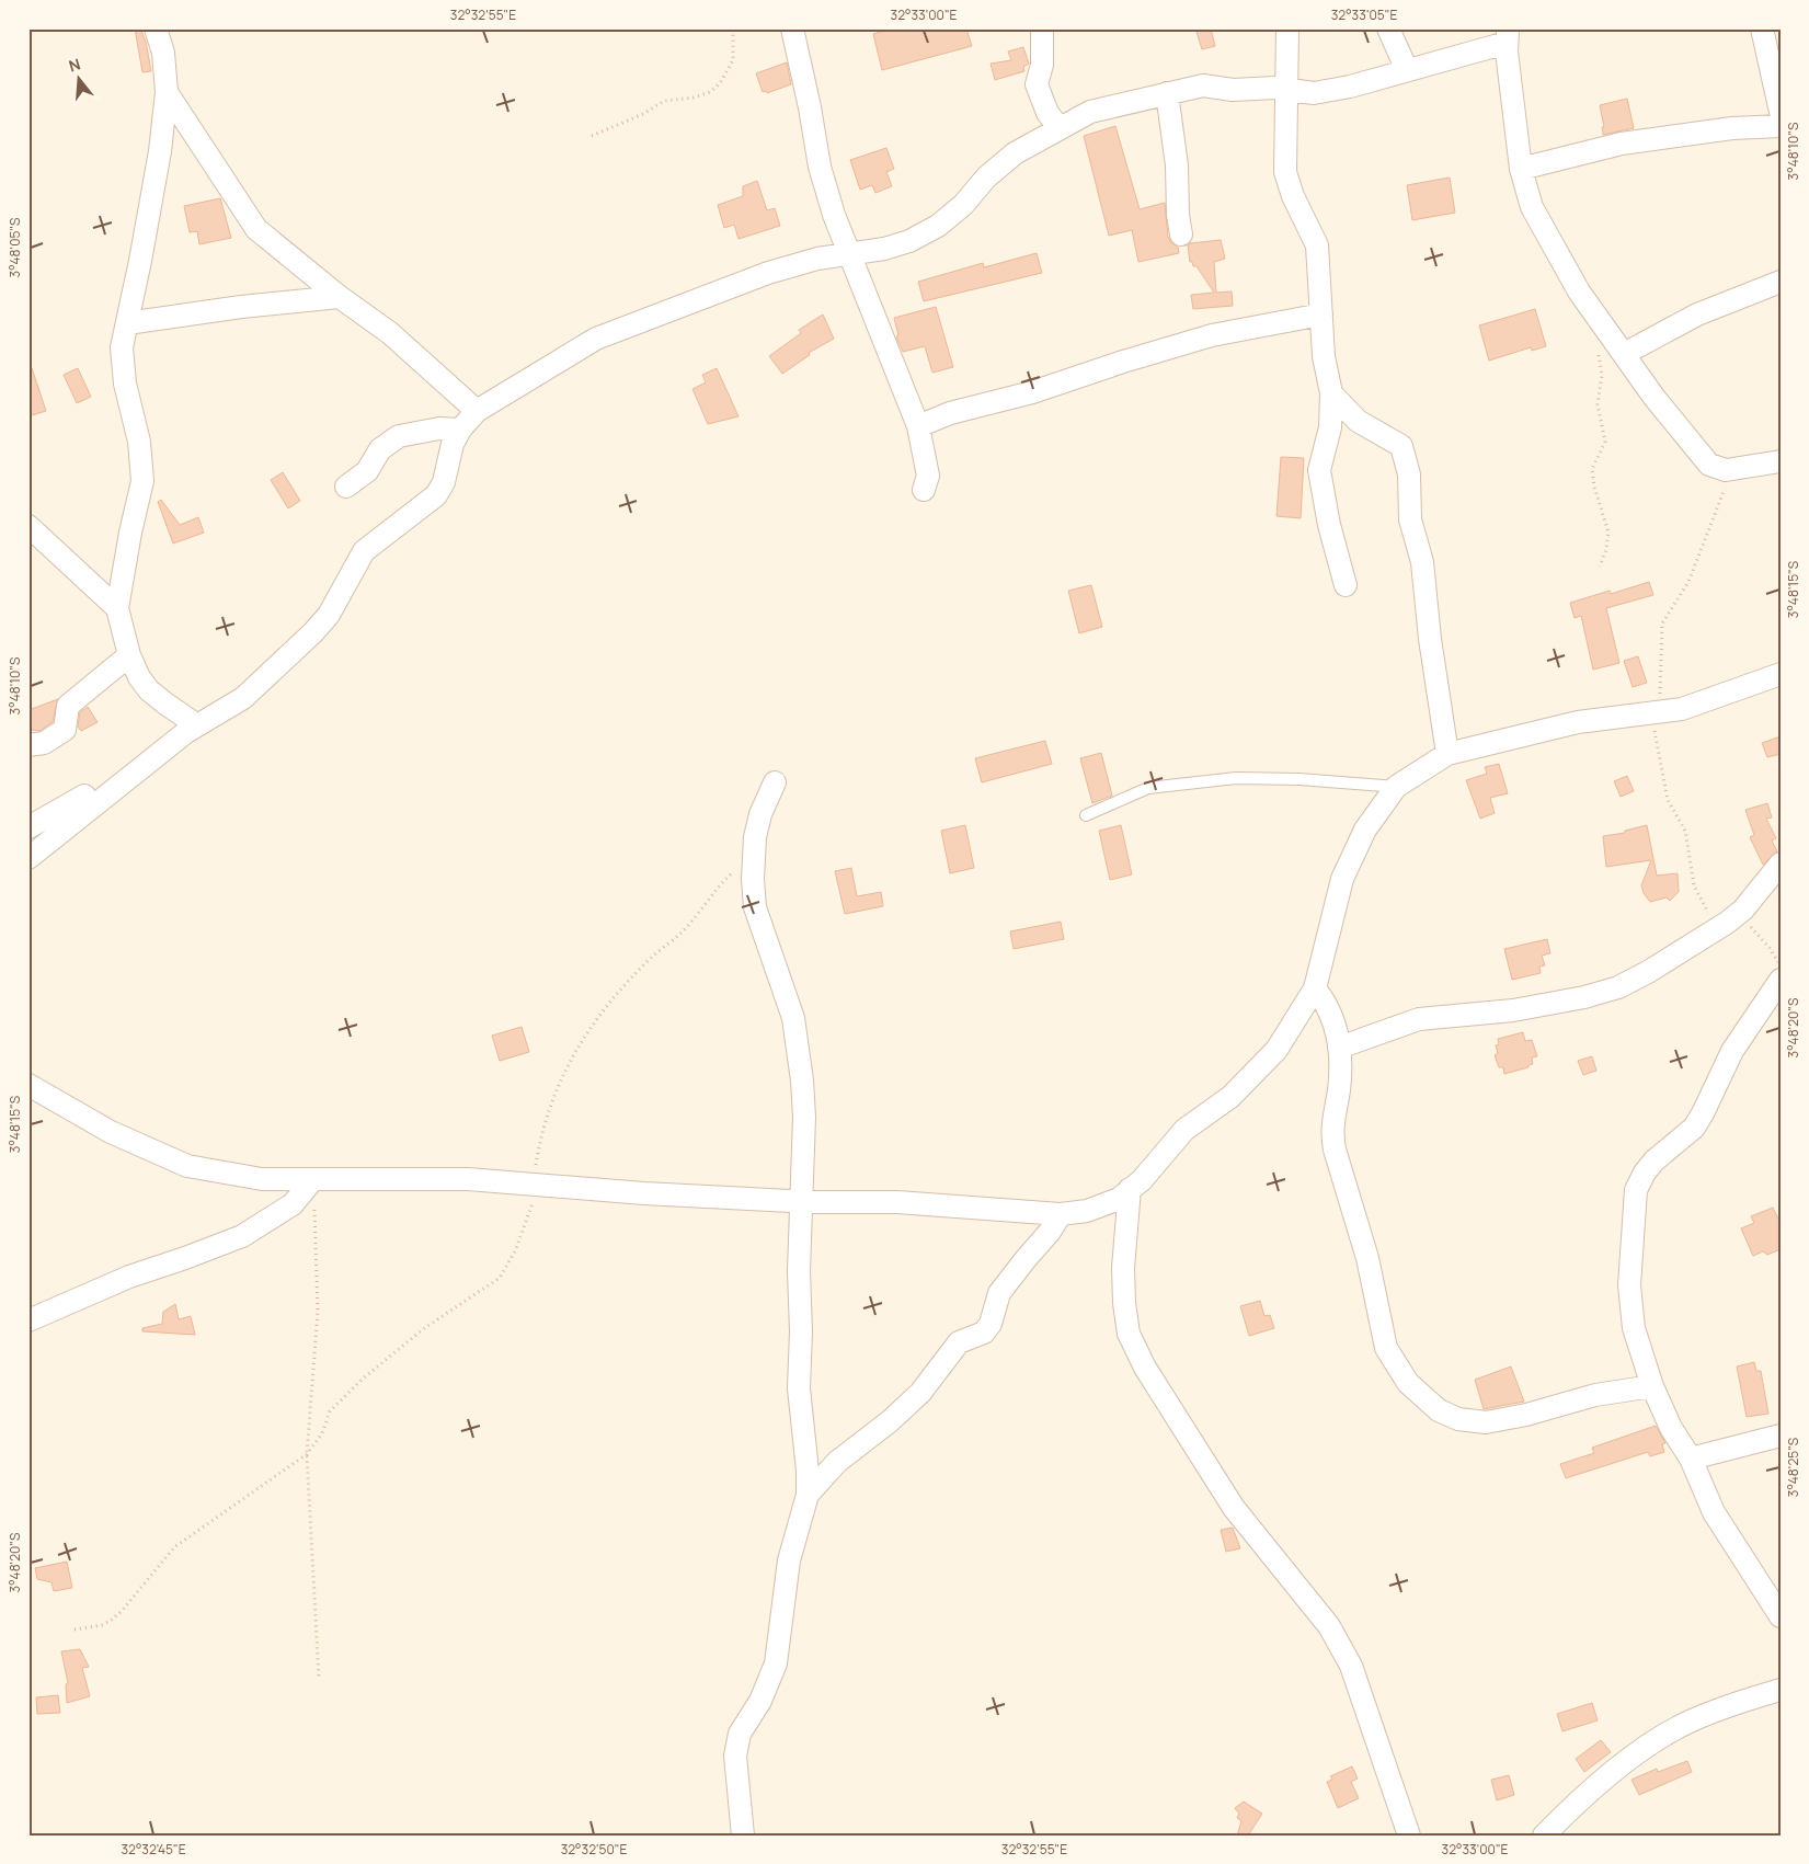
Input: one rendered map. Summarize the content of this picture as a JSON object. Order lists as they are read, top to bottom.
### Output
{
  "north": "top",
  "coordinates": [
    "32°32'55\"E",
    "32°33'00\"E",
    "32°33'05\"E",
    "3°48'10\"S",
    "3°48'05\"S",
    "3°48'15\"S",
    "3°48'20\"S",
    "3°48'25\"S",
    "32°32'45\"E",
    "32°32'50\"E"
  ]
}
